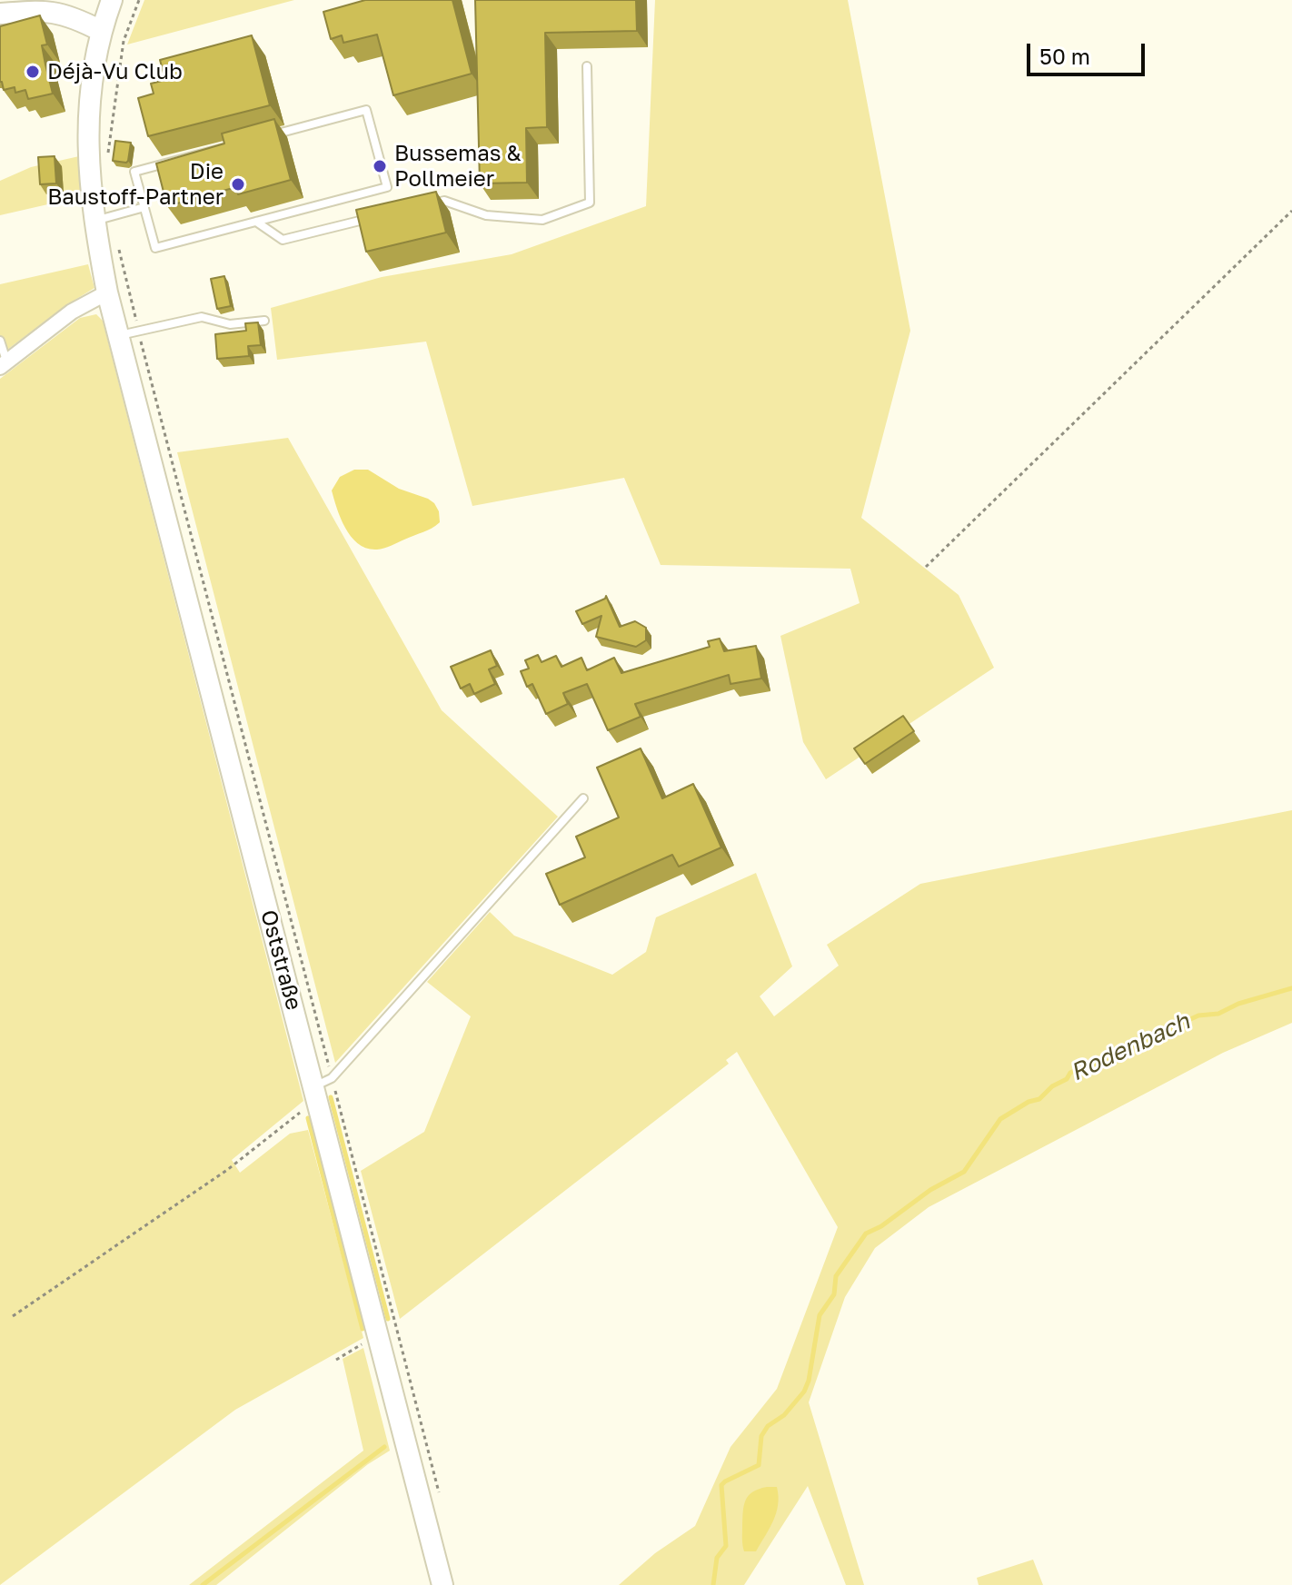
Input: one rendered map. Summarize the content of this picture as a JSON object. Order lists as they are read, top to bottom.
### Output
{
  "streets": {
    "main road": ["Oststraße"]
  },
  "water": ["Rodenbach"],
  "places": ["Déjà-Vu Club", "Bussemas & Pollmeier", "Die Baustoff-Partner"],
  "scale_bar": "50 m"
}
